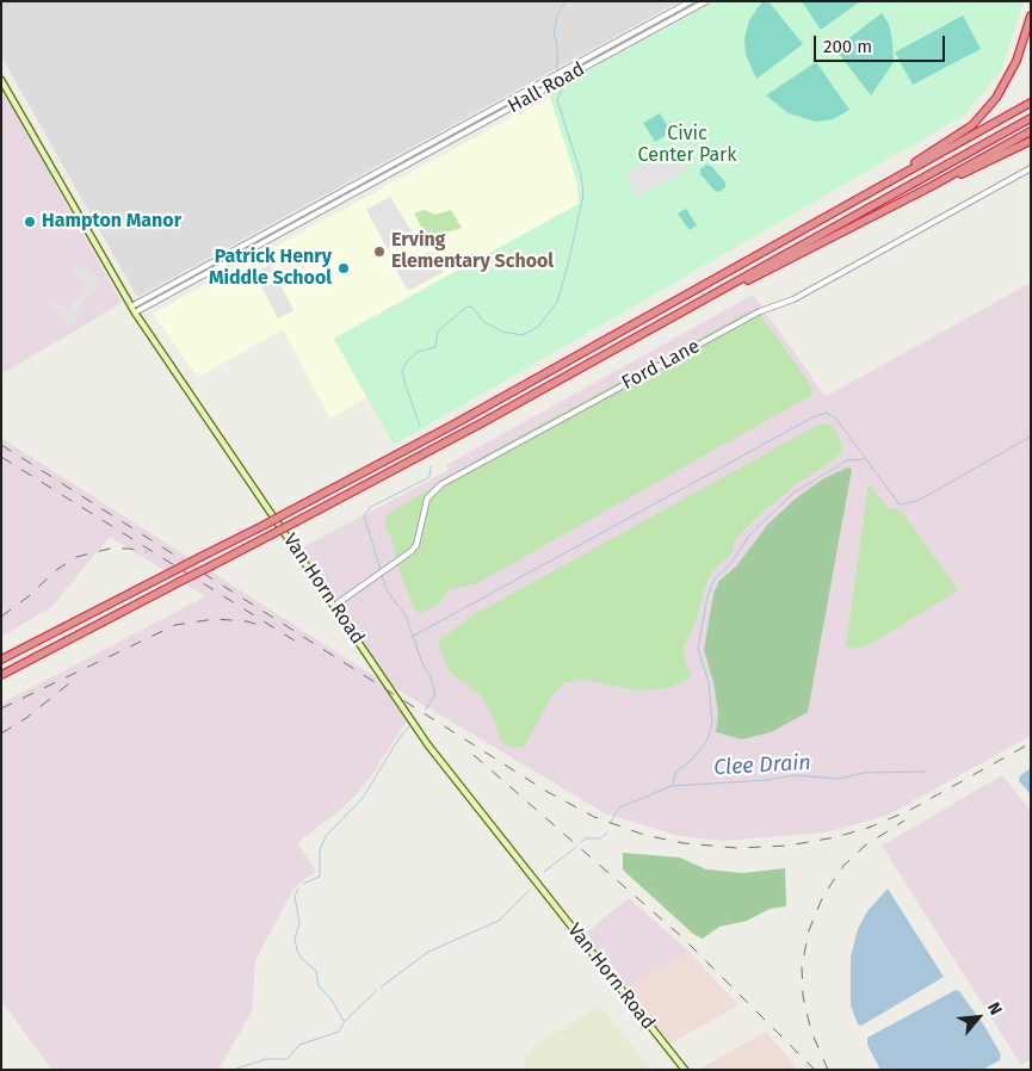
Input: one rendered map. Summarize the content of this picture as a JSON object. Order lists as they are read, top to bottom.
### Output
{
  "streets": {
    "main road": ["Van Horn Road"],
    "street": ["Hall Road", "Ford Lane"]
  },
  "crossings": [
    ["Hall Road", "Van Horn Road"],
    ["Ford Lane", "Van Horn Road"]
  ],
  "water": ["Clee Drain"],
  "parks": ["Civic Center Park"],
  "places": ["Hampton Manor", "Erving Elementary School", "Patrick Henry Middle School"],
  "scale_bar": "200 m",
  "north": "top right"
}
